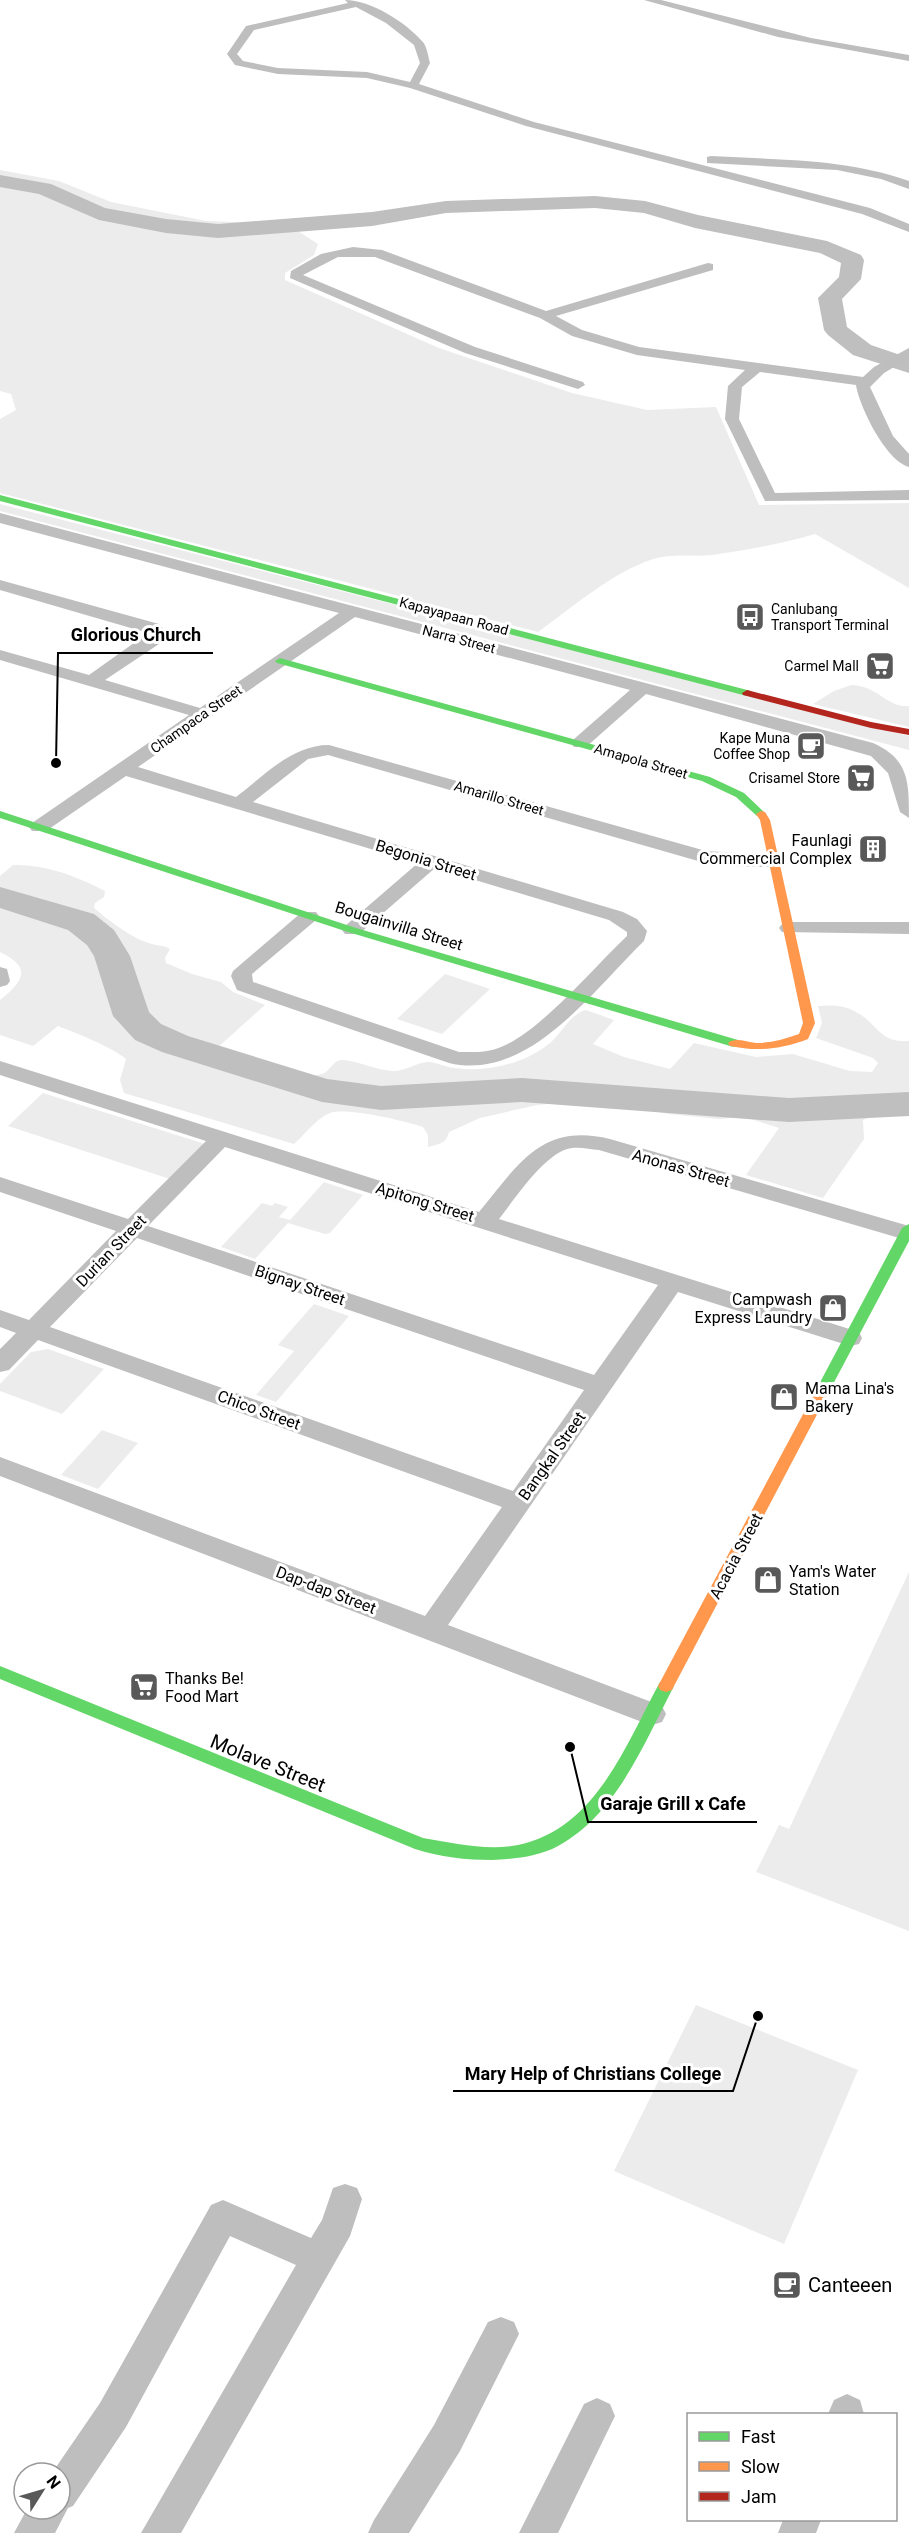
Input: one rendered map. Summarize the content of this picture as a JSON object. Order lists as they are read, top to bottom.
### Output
{
  "streets": {
    "street": [
      "Kapayapaan Road",
      "Narra Street",
      "Champaca Street",
      "Amapola Street",
      "Amarillo Street",
      "Begonia Street",
      "Bougainvilla Street",
      "Anonas Street",
      "Apitong Street",
      "Durian Street",
      "Bignay Street",
      "Chico Street",
      "Bangkal Street",
      "Acacia Street",
      "Dap-dap Street",
      "Molave Street"
    ]
  },
  "crossings": [
    ["Narra Street", "Champaca Street"],
    ["Champaca Street", "Amapola Street"],
    ["Champaca Street", "Begonia Street"],
    ["Champaca Street", "Bougainvilla Street"],
    ["Amapola Street", "Amarillo Street"],
    ["Amapola Street", "Bougainvilla Street"],
    ["Amarillo Street", "Begonia Street"],
    ["Begonia Street", "Bougainvilla Street"],
    ["Anonas Street", "Apitong Street"],
    ["Anonas Street", "Acacia Street"],
    ["Apitong Street", "Durian Street"],
    ["Apitong Street", "Bangkal Street"],
    ["Apitong Street", "Acacia Street"],
    ["Durian Street", "Bignay Street"],
    ["Durian Street", "Chico Street"],
    ["Bignay Street", "Bangkal Street"],
    ["Chico Street", "Bangkal Street"],
    ["Bangkal Street", "Dap-dap Street"],
    ["Acacia Street", "Dap-dap Street"],
    ["Acacia Street", "Molave Street"]
  ],
  "places": {
    "bus stop": ["Canlubang Transport Terminal"],
    "supermarket": ["Carmel Mall", "Crisamel Store", "Thanks Be! Food Mart"],
    "cafe": ["Kape Muna Coffee Shop", "Canteeen"],
    "other": ["Glorious Church", "Garaje Grill x Cafe", "Mary Help of Christians College"],
    "building": ["Faunlagi Commercial Complex"],
    "shop": ["Campwash Express Laundry", "Mama Lina's Bakery", "Yam's Water Station"]
  },
  "legend": ["Fast", "Slow", "Jam"],
  "north": "top right"
}
